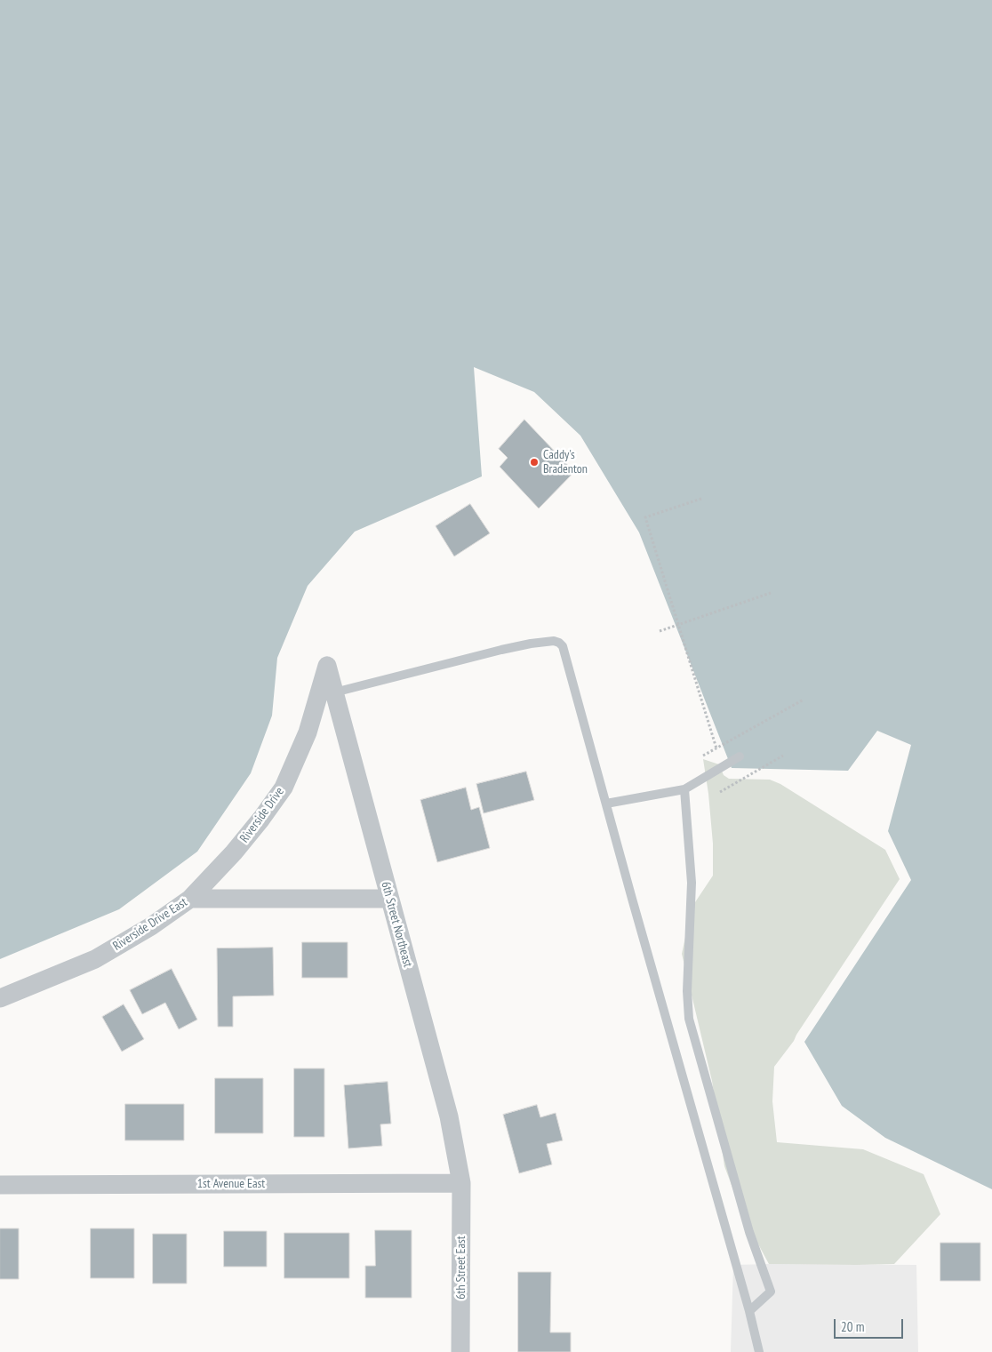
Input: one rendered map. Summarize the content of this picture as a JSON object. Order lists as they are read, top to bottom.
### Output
{
  "streets": {
    "street": [
      "Riverside Drive",
      "Riverside Drive East",
      "6th Street Northeast",
      "1st Avenue East",
      "6th Street East"
    ]
  },
  "crossings": [
    ["Riverside Drive", "Riverside Drive East"],
    ["Riverside Drive", "6th Street Northeast"],
    ["Riverside Drive East", "6th Street Northeast"],
    ["6th Street Northeast", "1st Avenue East"],
    ["6th Street Northeast", "6th Street East"],
    ["1st Avenue East", "6th Street East"]
  ],
  "places": ["Caddy's Bradenton"],
  "scale_bar": "20 m"
}
